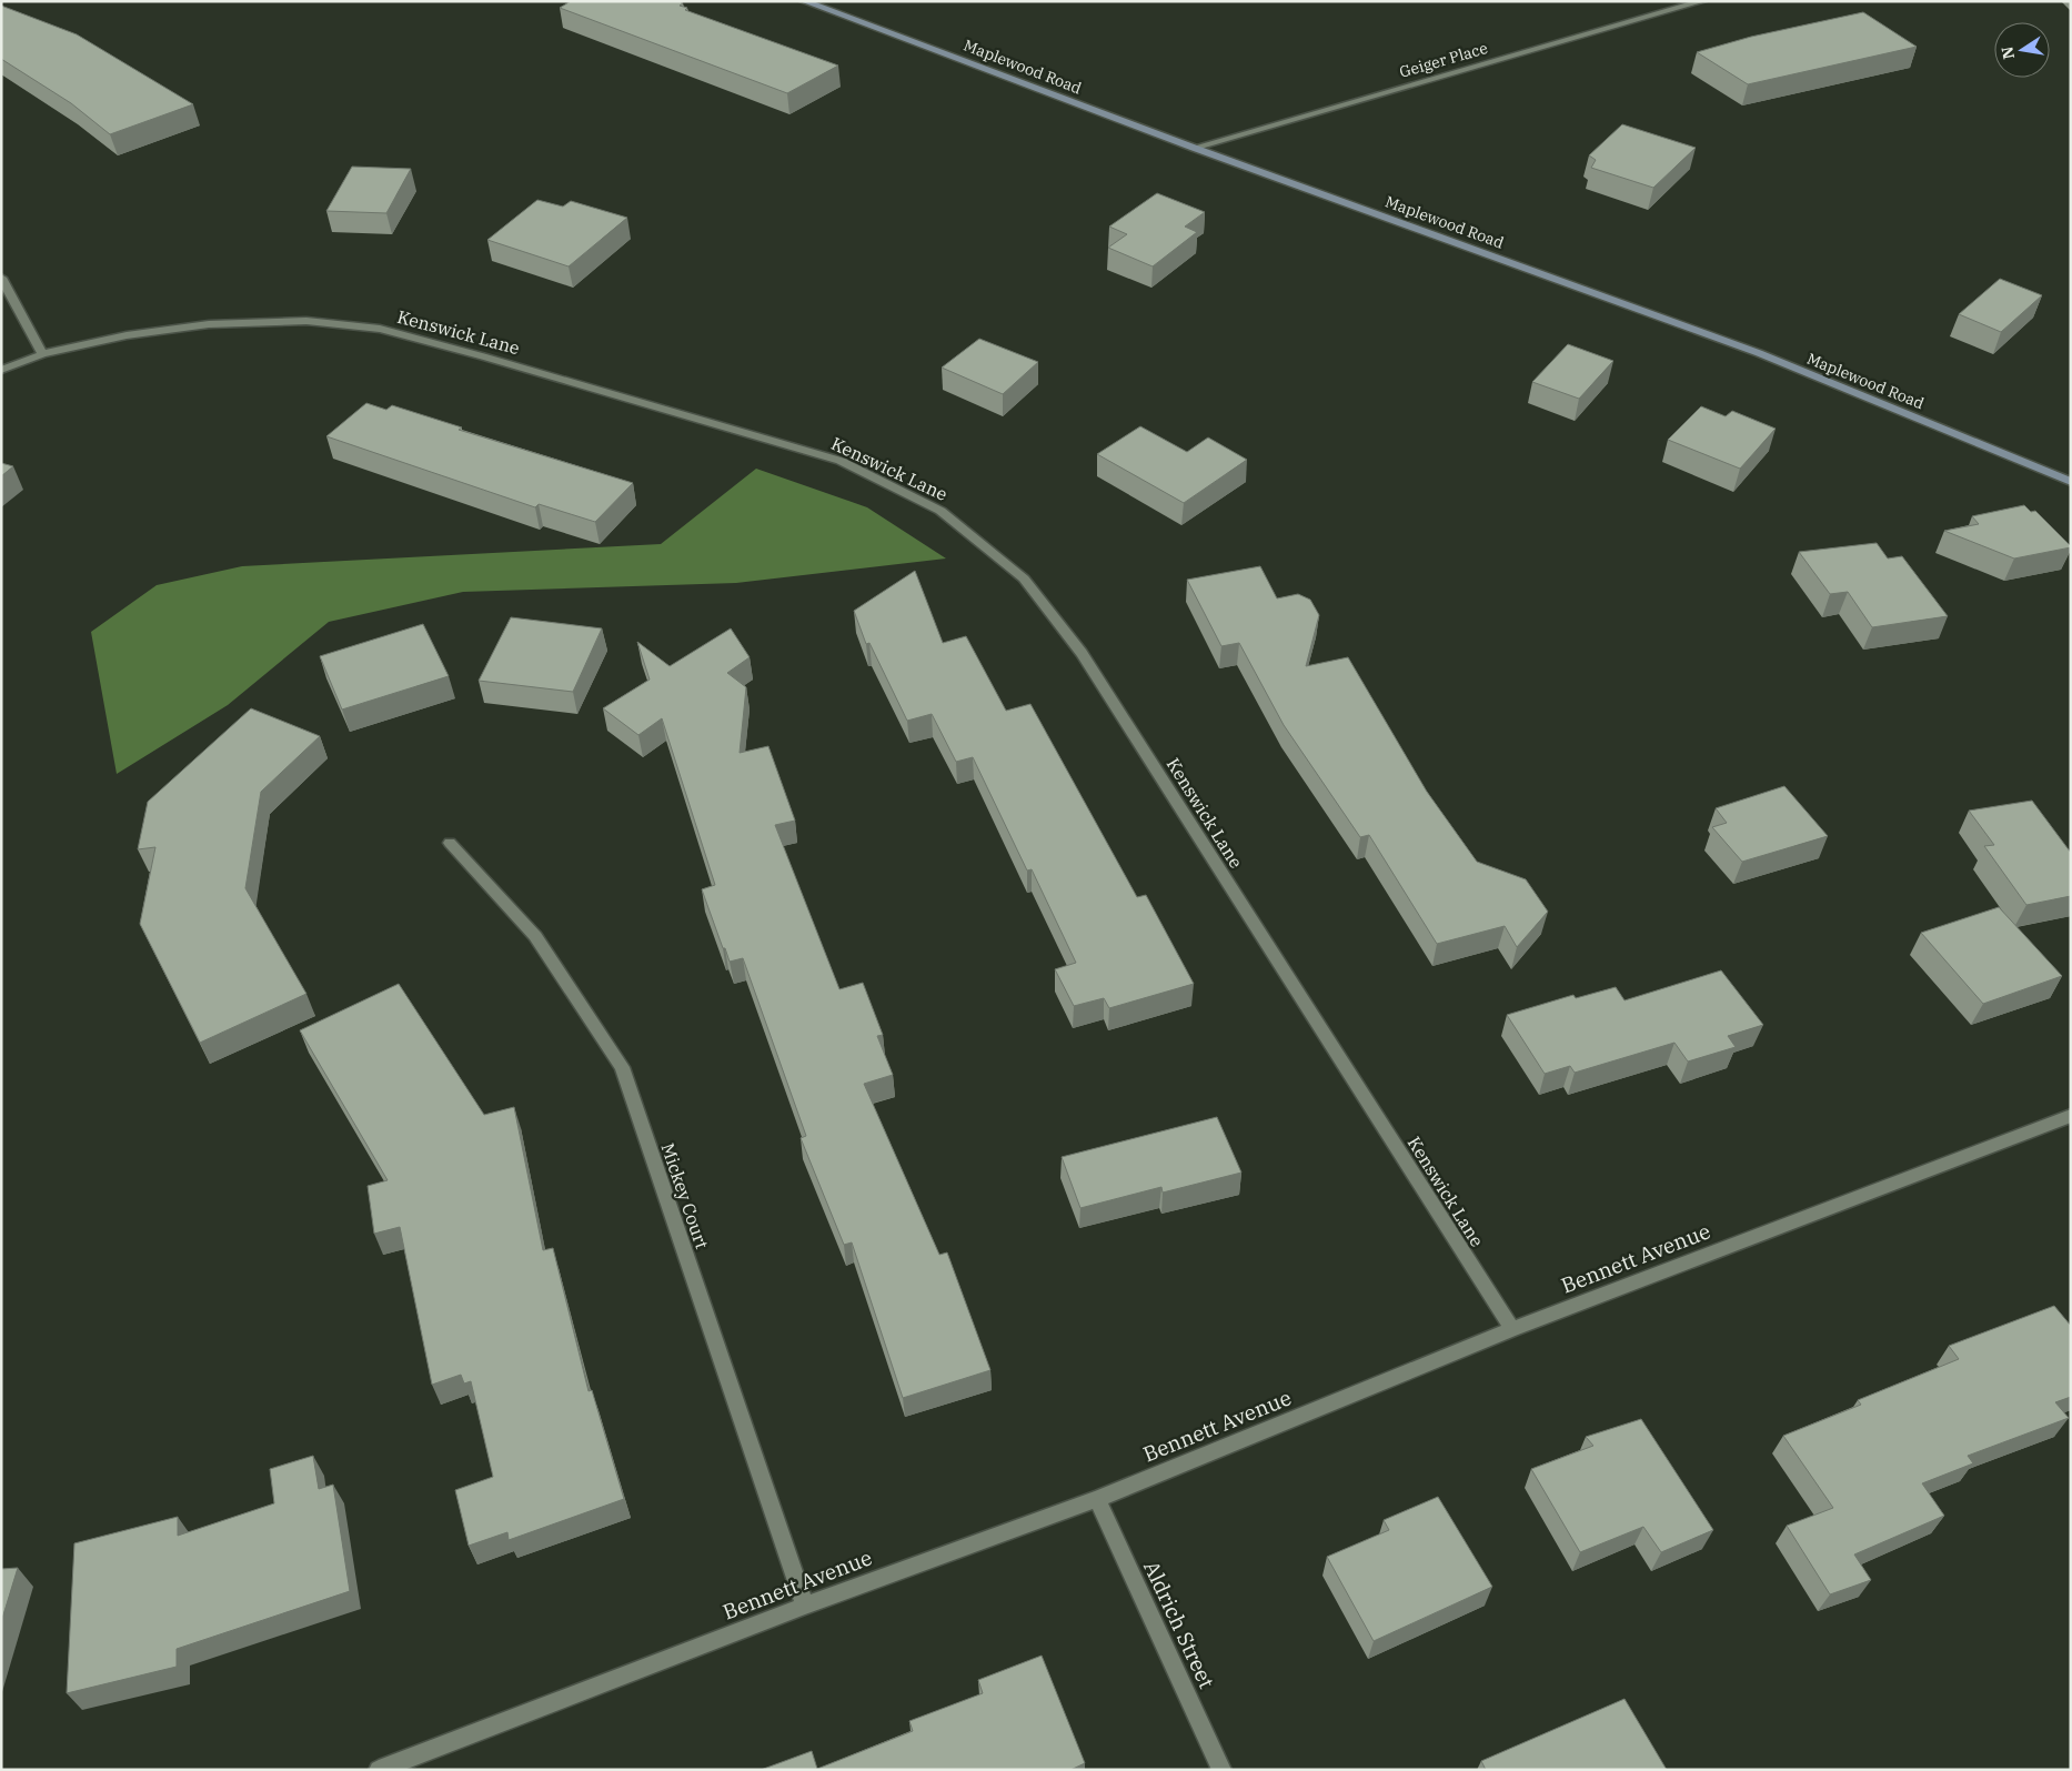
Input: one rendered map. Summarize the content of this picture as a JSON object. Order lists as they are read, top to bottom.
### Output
{
  "streets": {
    "street": [
      "Geiger Place",
      "Maplewood Road",
      "Kenswick Lane",
      "Mickey Court",
      "Bennett Avenue",
      "Aldrich Street"
    ]
  },
  "crossings": [
    ["Geiger Place", "Maplewood Road"],
    ["Kenswick Lane", "Bennett Avenue"],
    ["Mickey Court", "Bennett Avenue"],
    ["Bennett Avenue", "Aldrich Street"]
  ],
  "north": "left"
}
